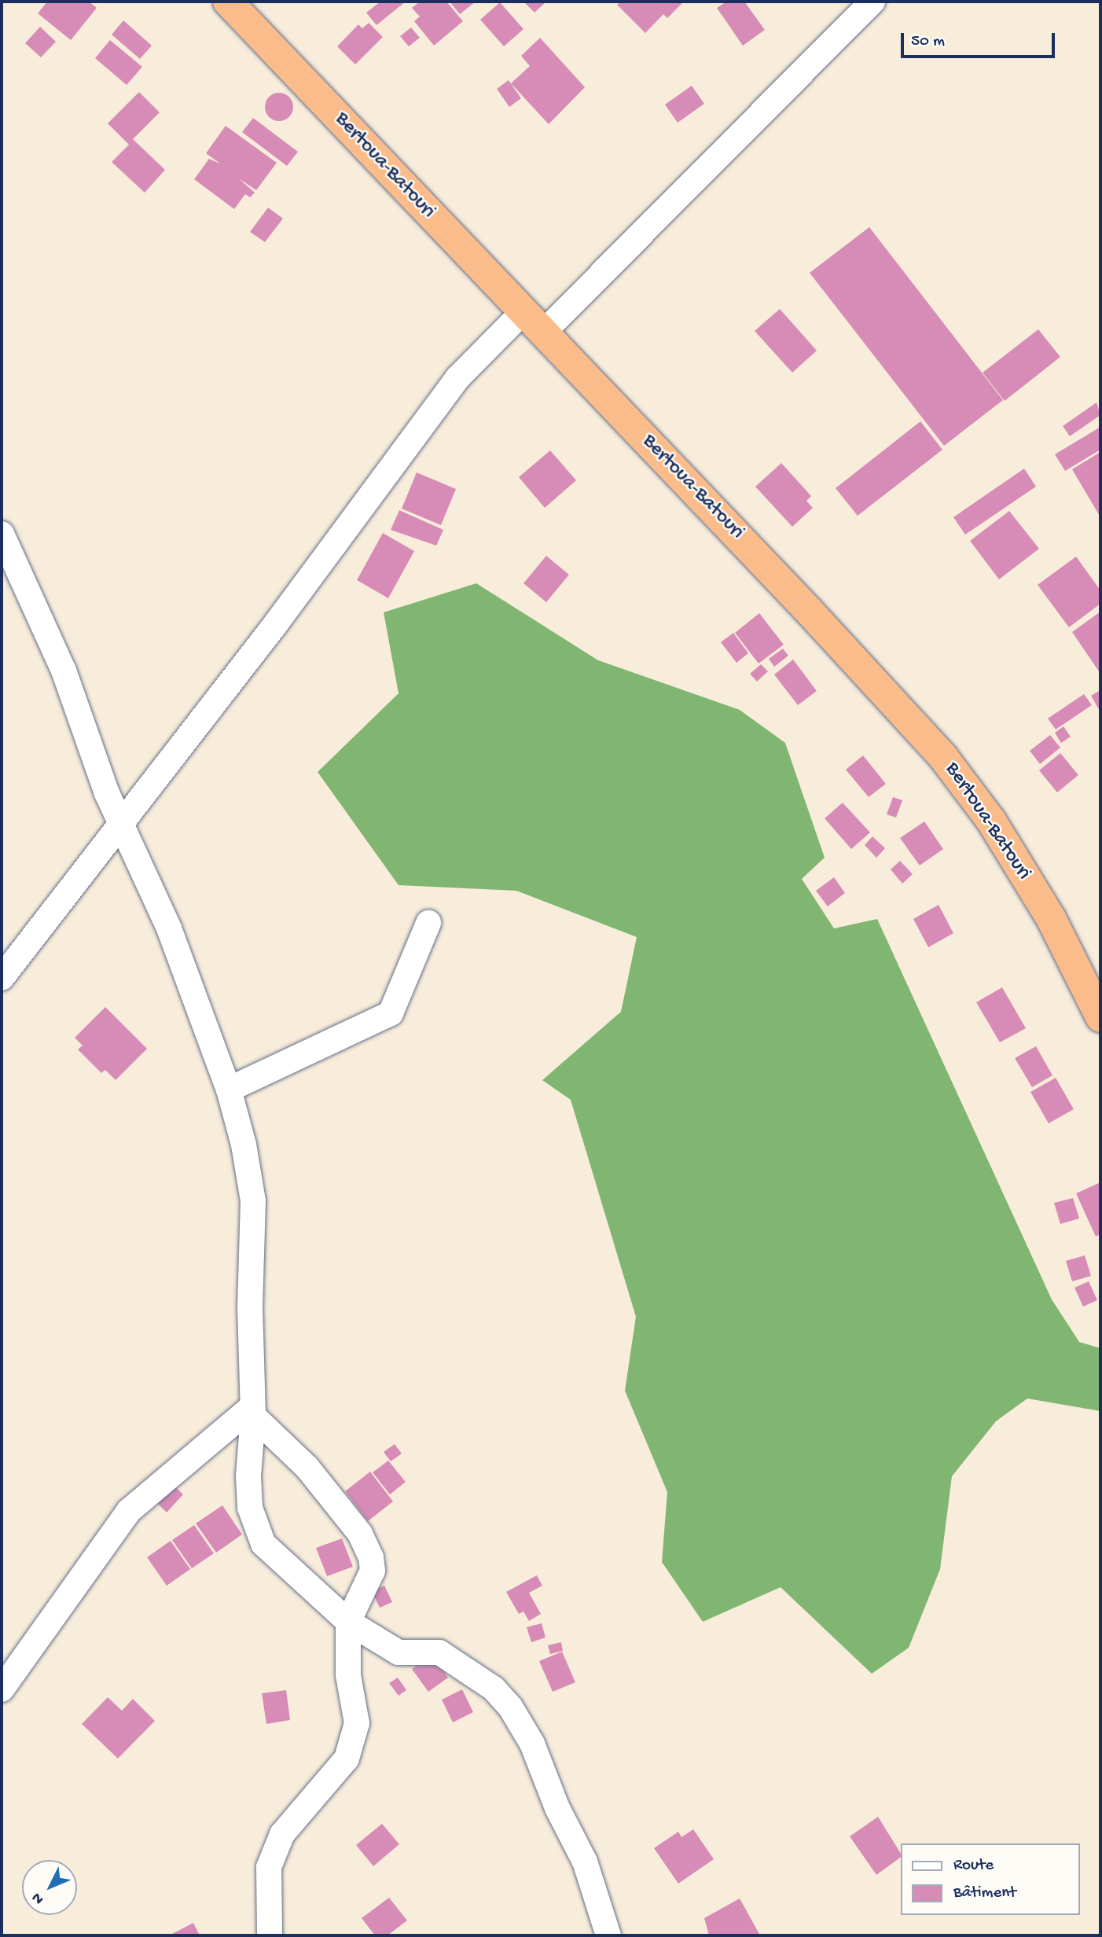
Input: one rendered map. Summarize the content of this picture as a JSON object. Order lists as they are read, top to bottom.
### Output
{
  "streets": {
    "highway": ["Bertoua-Batouri"]
  },
  "legend": ["Route", "Bâtiment"],
  "scale_bar": "50 m",
  "north": "bottom left"
}
